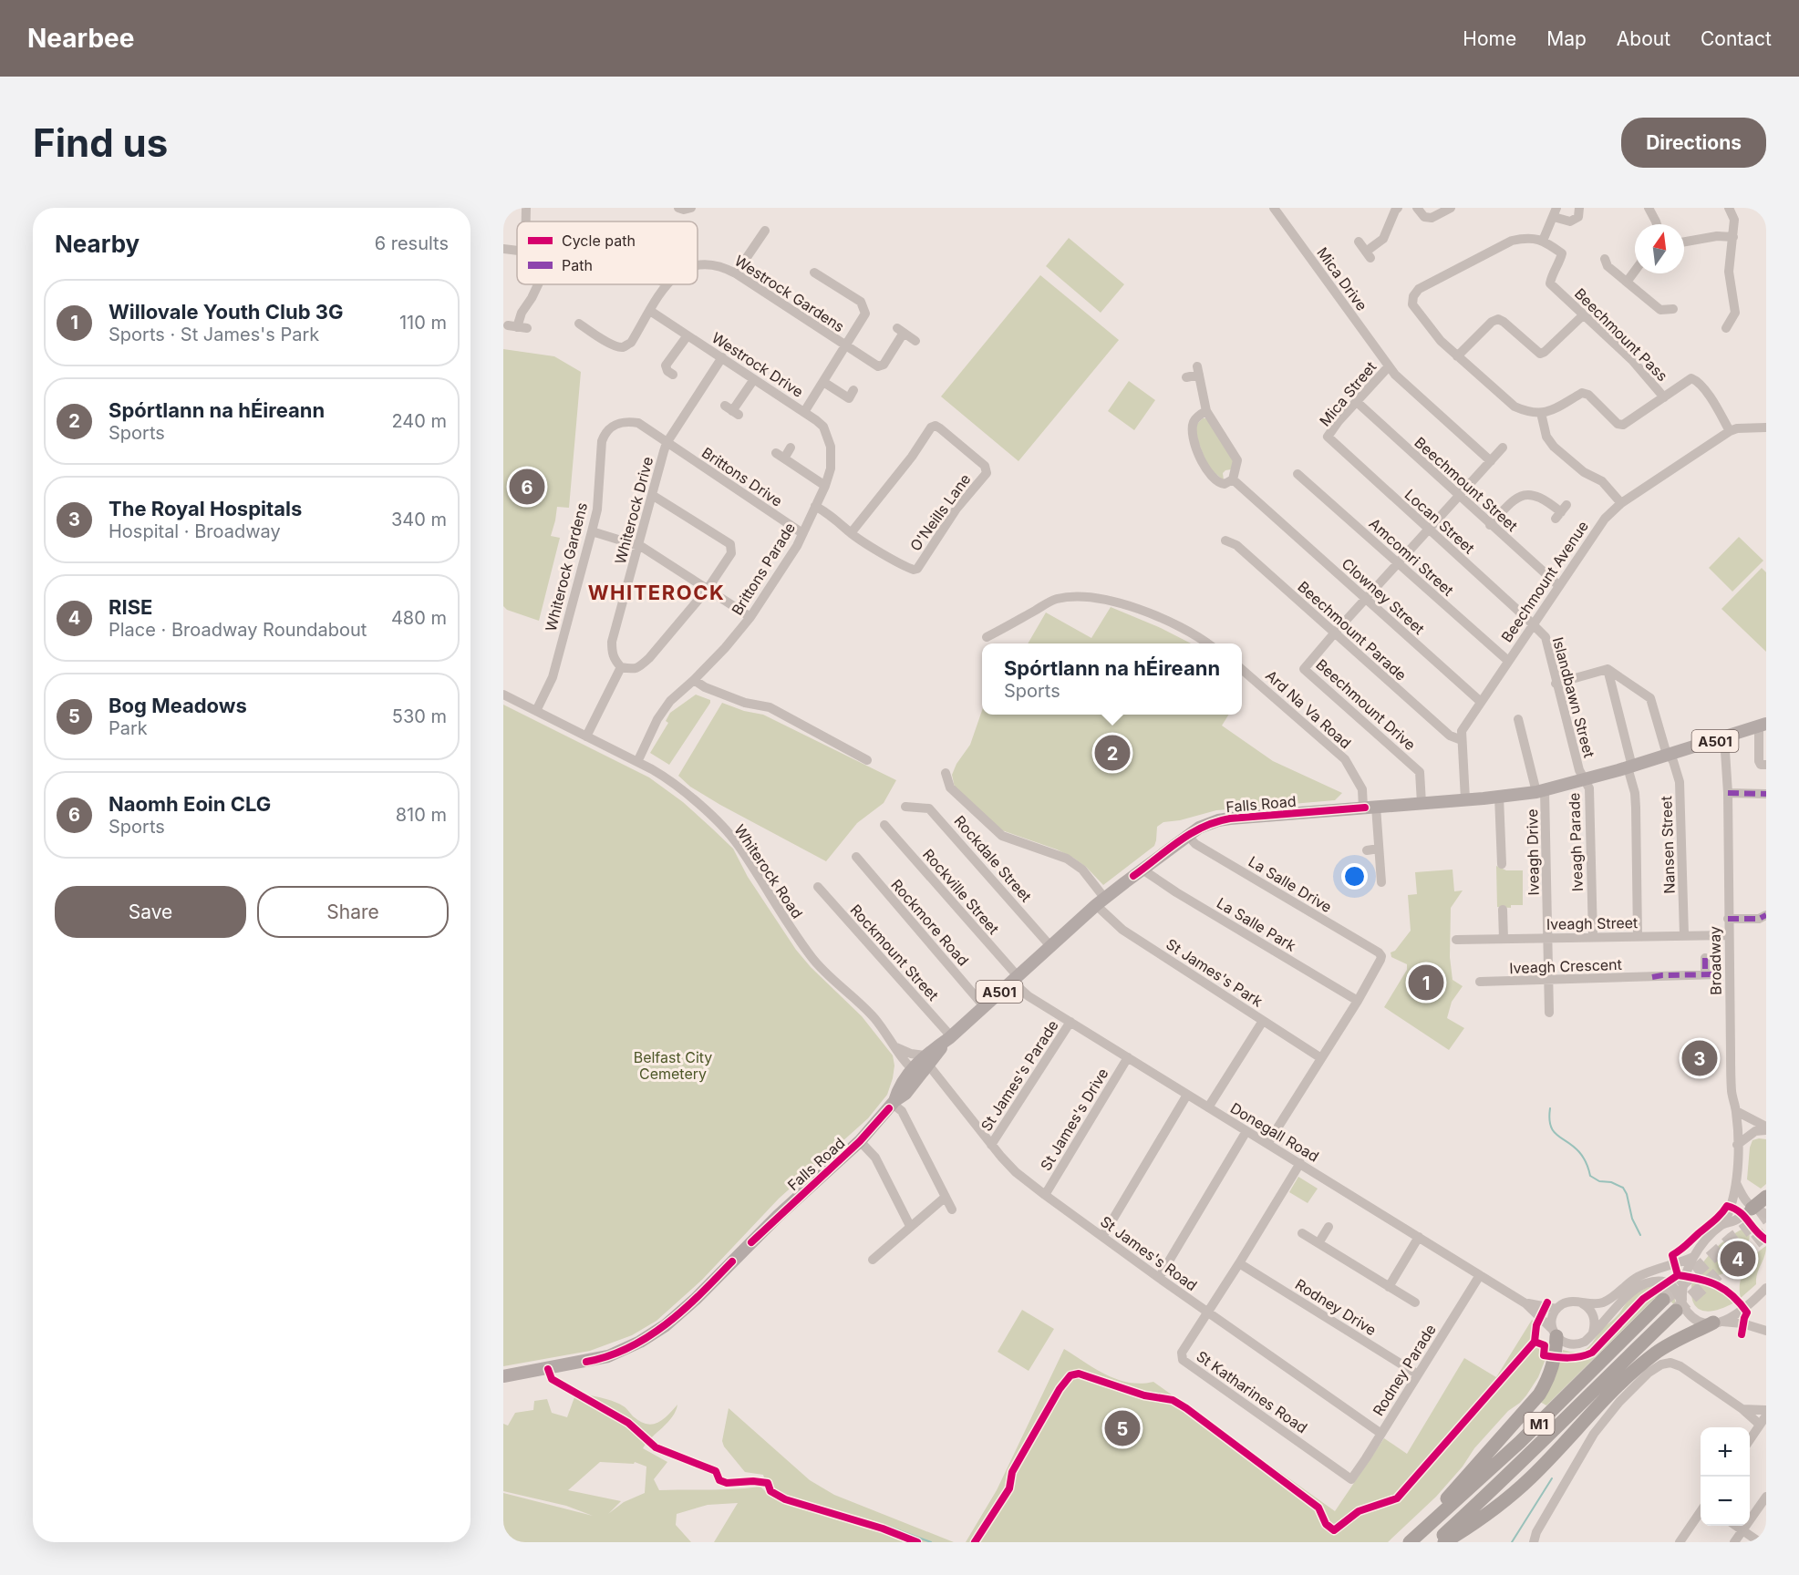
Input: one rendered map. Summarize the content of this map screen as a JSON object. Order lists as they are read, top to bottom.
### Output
{
  "streets": {
    "highway": ["M1"],
    "main road": ["A501", "Falls Road"],
    "street": [
      "Mica Drive",
      "Westrock Gardens",
      "Beechmount Pass",
      "Westrock Drive",
      "Mica Street",
      "Brittons Drive",
      "Beechmount Street",
      "Whiterock Drive",
      "O'Neills Lane",
      "Locan Street",
      "Amcomri Street",
      "Whiterock Gardens",
      "Brittons Parade",
      "Beechmount Avenue",
      "Clowney Street",
      "Beechmount Parade",
      "Islandbawn Street",
      "Beechmount Drive",
      "Ard Na Va Road",
      "Iveagh Parade",
      "Nansen Street",
      "Iveagh Drive",
      "Rockdale Street",
      "Whiterock Road",
      "La Salle Drive",
      "Rockville Street",
      "Rockmore Road",
      "Iveagh Street",
      "La Salle Park",
      "Rockmount Street",
      "Broadway",
      "Iveagh Crescent",
      "St James's Park",
      "St James's Parade",
      "St James's Drive",
      "Donegall Road",
      "St James's Road",
      "Rodney Drive",
      "Rodney Parade",
      "St Katharines Road"
    ]
  },
  "crossings": [
    ["Mica Drive", "Mica Street"],
    ["Westrock Gardens", "Westrock Drive"],
    ["Beechmount Pass", "Beechmount Avenue"],
    ["Westrock Drive", "Whiterock Drive"],
    ["Westrock Drive", "Brittons Parade"],
    ["Mica Street", "Beechmount Street"],
    ["Mica Street", "Locan Street"],
    ["Brittons Drive", "Whiterock Drive"],
    ["Brittons Drive", "Whiterock Gardens"],
    ["Brittons Drive", "Brittons Parade"],
    ["Beechmount Street", "Beechmount Avenue"],
    ["Whiterock Drive", "Whiterock Gardens"],
    ["O'Neills Lane", "Brittons Parade"],
    ["Locan Street", "Beechmount Avenue"],
    ["Locan Street", "Islandbawn Street"],
    ["Amcomri Street", "Beechmount Avenue"],
    ["Whiterock Gardens", "Whiterock Road"],
    ["Brittons Parade", "Whiterock Road"],
    ["Beechmount Avenue", "Clowney Street"],
    ["Beechmount Avenue", "Beechmount Parade"],
    ["Beechmount Avenue", "Islandbawn Street"],
    ["Beechmount Avenue", "Falls Road"],
    ["Beechmount Parade", "Beechmount Drive"],
    ["Islandbawn Street", "Falls Road"],
    ["Islandbawn Street", "Iveagh Parade"],
    ["Beechmount Drive", "Falls Road"],
    ["Ard Na Va Road", "Falls Road"],
    ["Falls Road", "Iveagh Parade"],
    ["Falls Road", "Nansen Street"],
    ["Falls Road", "Iveagh Drive"],
    ["Falls Road", "Rockdale Street"],
    ["Falls Road", "Whiterock Road"],
    ["Falls Road", "La Salle Drive"],
    ["Falls Road", "Rockville Street"],
    ["Falls Road", "Rockmore Road"],
    ["Falls Road", "La Salle Park"],
    ["Falls Road", "Rockmount Street"],
    ["Falls Road", "Broadway"],
    ["Falls Road", "St James's Park"],
    ["Falls Road", "Donegall Road"],
    ["Falls Road", "St James's Road"],
    ["Iveagh Parade", "Iveagh Street"],
    ["Nansen Street", "Iveagh Street"],
    ["Iveagh Drive", "Iveagh Street"],
    ["Iveagh Drive", "Iveagh Crescent"],
    ["La Salle Drive", "La Salle Park"],
    ["Rockville Street", "Donegall Road"],
    ["Iveagh Street", "Broadway"],
    ["St James's Parade", "Donegall Road"],
    ["St James's Parade", "St James's Road"],
    ["St James's Drive", "Donegall Road"],
    ["St James's Drive", "St James's Road"],
    ["Donegall Road", "Rodney Parade"],
    ["Donegall Road", "St Katharines Road"],
    ["St James's Road", "Rodney Parade"],
    ["St James's Road", "St Katharines Road"],
    ["Rodney Drive", "Rodney Parade"],
    ["Rodney Drive", "St Katharines Road"],
    ["Rodney Parade", "St Katharines Road"]
  ],
  "districts": ["WHITEROCK"],
  "parks": ["Belfast City Cemetery"],
  "legend": ["Cycle path", "Path"],
  "north": "top",
  "page": {
    "header": "Nearbee",
    "nav": [
      "Home",
      "Map",
      "About",
      "Contact"
    ],
    "buttons": [
      "Directions",
      ["Save", "Share"]
    ],
    "title": "Find us",
    "heading": ["Nearby", "6 results"],
    "list": [
      {
        "mark": "1",
        "name": "Willovale Youth Club 3G",
        "note": "Sports · St James's Park",
        "value": "110 m"
      },
      {
        "mark": "2",
        "name": "Spórtlann na hÉireann",
        "note": "Sports",
        "value": "240 m"
      },
      {
        "mark": "3",
        "name": "The Royal Hospitals",
        "note": "Hospital · Broadway",
        "value": "340 m"
      },
      {
        "mark": "4",
        "name": "RISE",
        "note": "Place · Broadway Roundabout",
        "value": "480 m"
      },
      {
        "mark": "5",
        "name": "Bog Meadows",
        "note": "Park",
        "value": "530 m"
      },
      {
        "mark": "6",
        "name": "Naomh Eoin CLG",
        "note": "Sports",
        "value": "810 m"
      }
    ],
    "pins": [
      "6",
      "2",
      "1",
      "3",
      "4",
      "5"
    ],
    "popup": ["Spórtlann na hÉireann", "Sports"],
    "map_buttons": ["+", "−"]
  }
}
